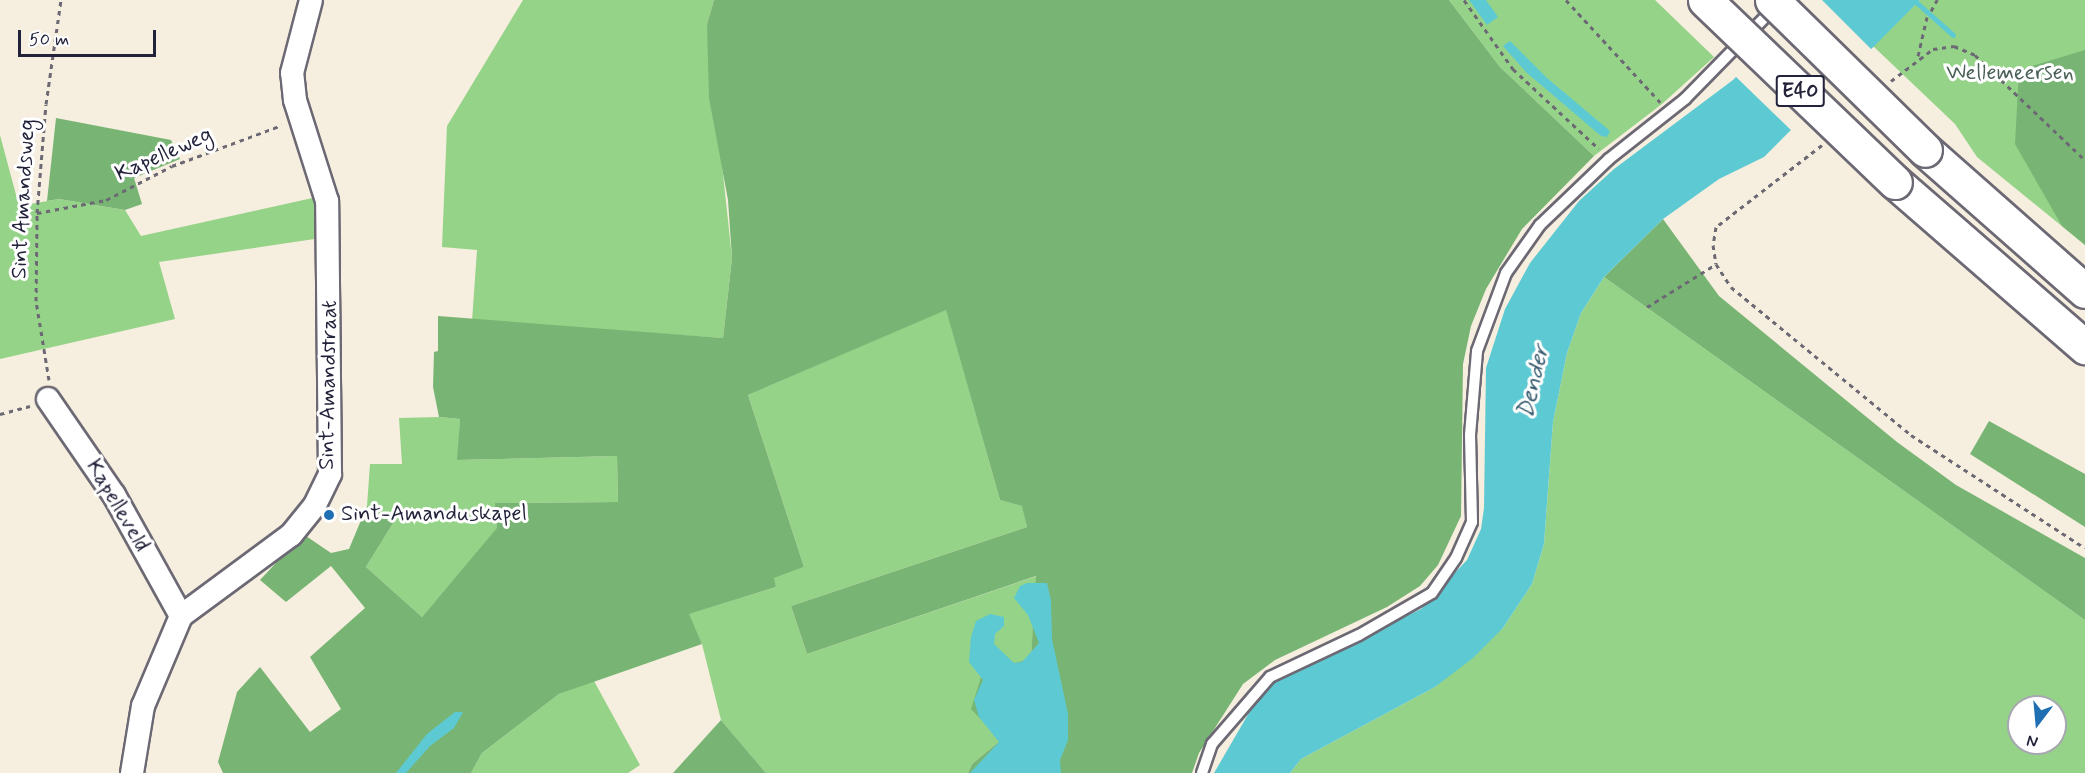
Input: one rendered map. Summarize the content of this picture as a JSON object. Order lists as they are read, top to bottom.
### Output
{
  "streets": {
    "highway": ["E40"],
    "street": ["Sint-Amandstraat", "Kapelleveld"],
    "path": ["Kapelleweg", "Sint Amandsweg"]
  },
  "crossings": [
    ["Kapelleweg", "Sint Amandsweg"],
    ["Kapelleweg", "Sint-Amandstraat"],
    ["Sint Amandsweg", "Kapelleveld"],
    ["Sint-Amandstraat", "Kapelleveld"]
  ],
  "water": ["Dender"],
  "parks": ["Wellemeersen"],
  "places": ["Sint-Amanduskapel"],
  "scale_bar": "50 m",
  "north": "bottom"
}
